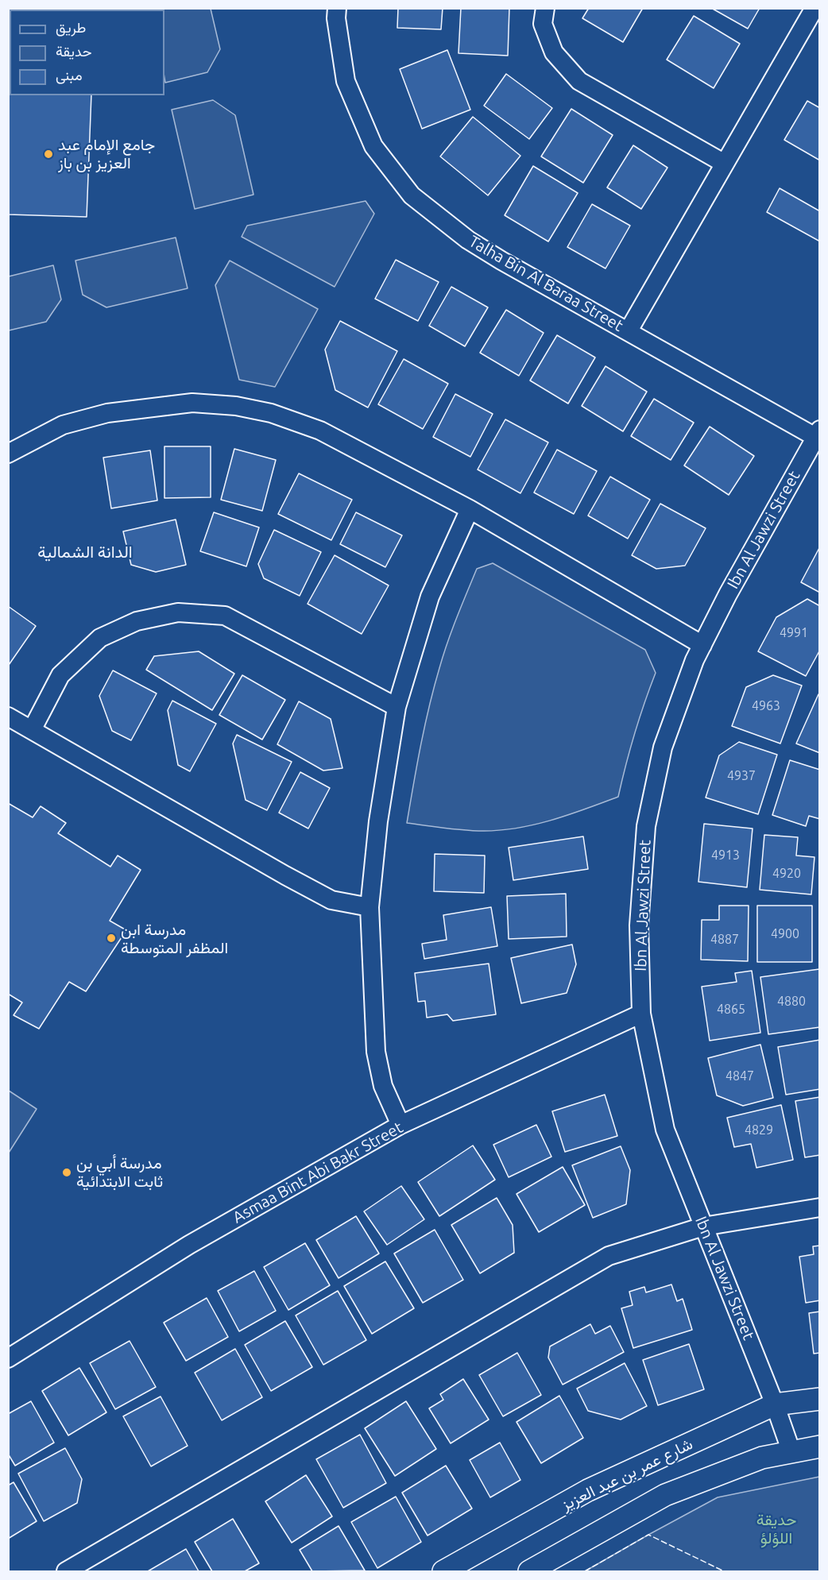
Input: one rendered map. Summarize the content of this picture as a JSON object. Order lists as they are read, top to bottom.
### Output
{
  "streets": {
    "street": [
      "Talha Bin Al Baraa Street",
      "Ibn Al Jawzi Street",
      "Asmaa Bint Abi Bakr Street",
      "شارع عمر بن عبد العزيز"
    ]
  },
  "crossings": [
    ["Talha Bin Al Baraa Street", "Ibn Al Jawzi Street"],
    ["Ibn Al Jawzi Street", "Asmaa Bint Abi Bakr Street"],
    ["Ibn Al Jawzi Street", "شارع عمر بن عبد العزيز"]
  ],
  "districts": ["الدانة الشمالية"],
  "parks": ["حديقة اللؤلؤ"],
  "places": ["جامع الإمام عبد العزيز بن باز", "مدرسة ابن المظفر المتوسطة", "مدرسة أبي بن ثابت الابتدائية"],
  "house_numbers": [
    "4991",
    "4963",
    "4937",
    "4913",
    "4920",
    "4900",
    "4887",
    "4880",
    "4865",
    "4847",
    "4829"
  ],
  "legend": ["طريق", "حديقة", "مبنى"]
}
